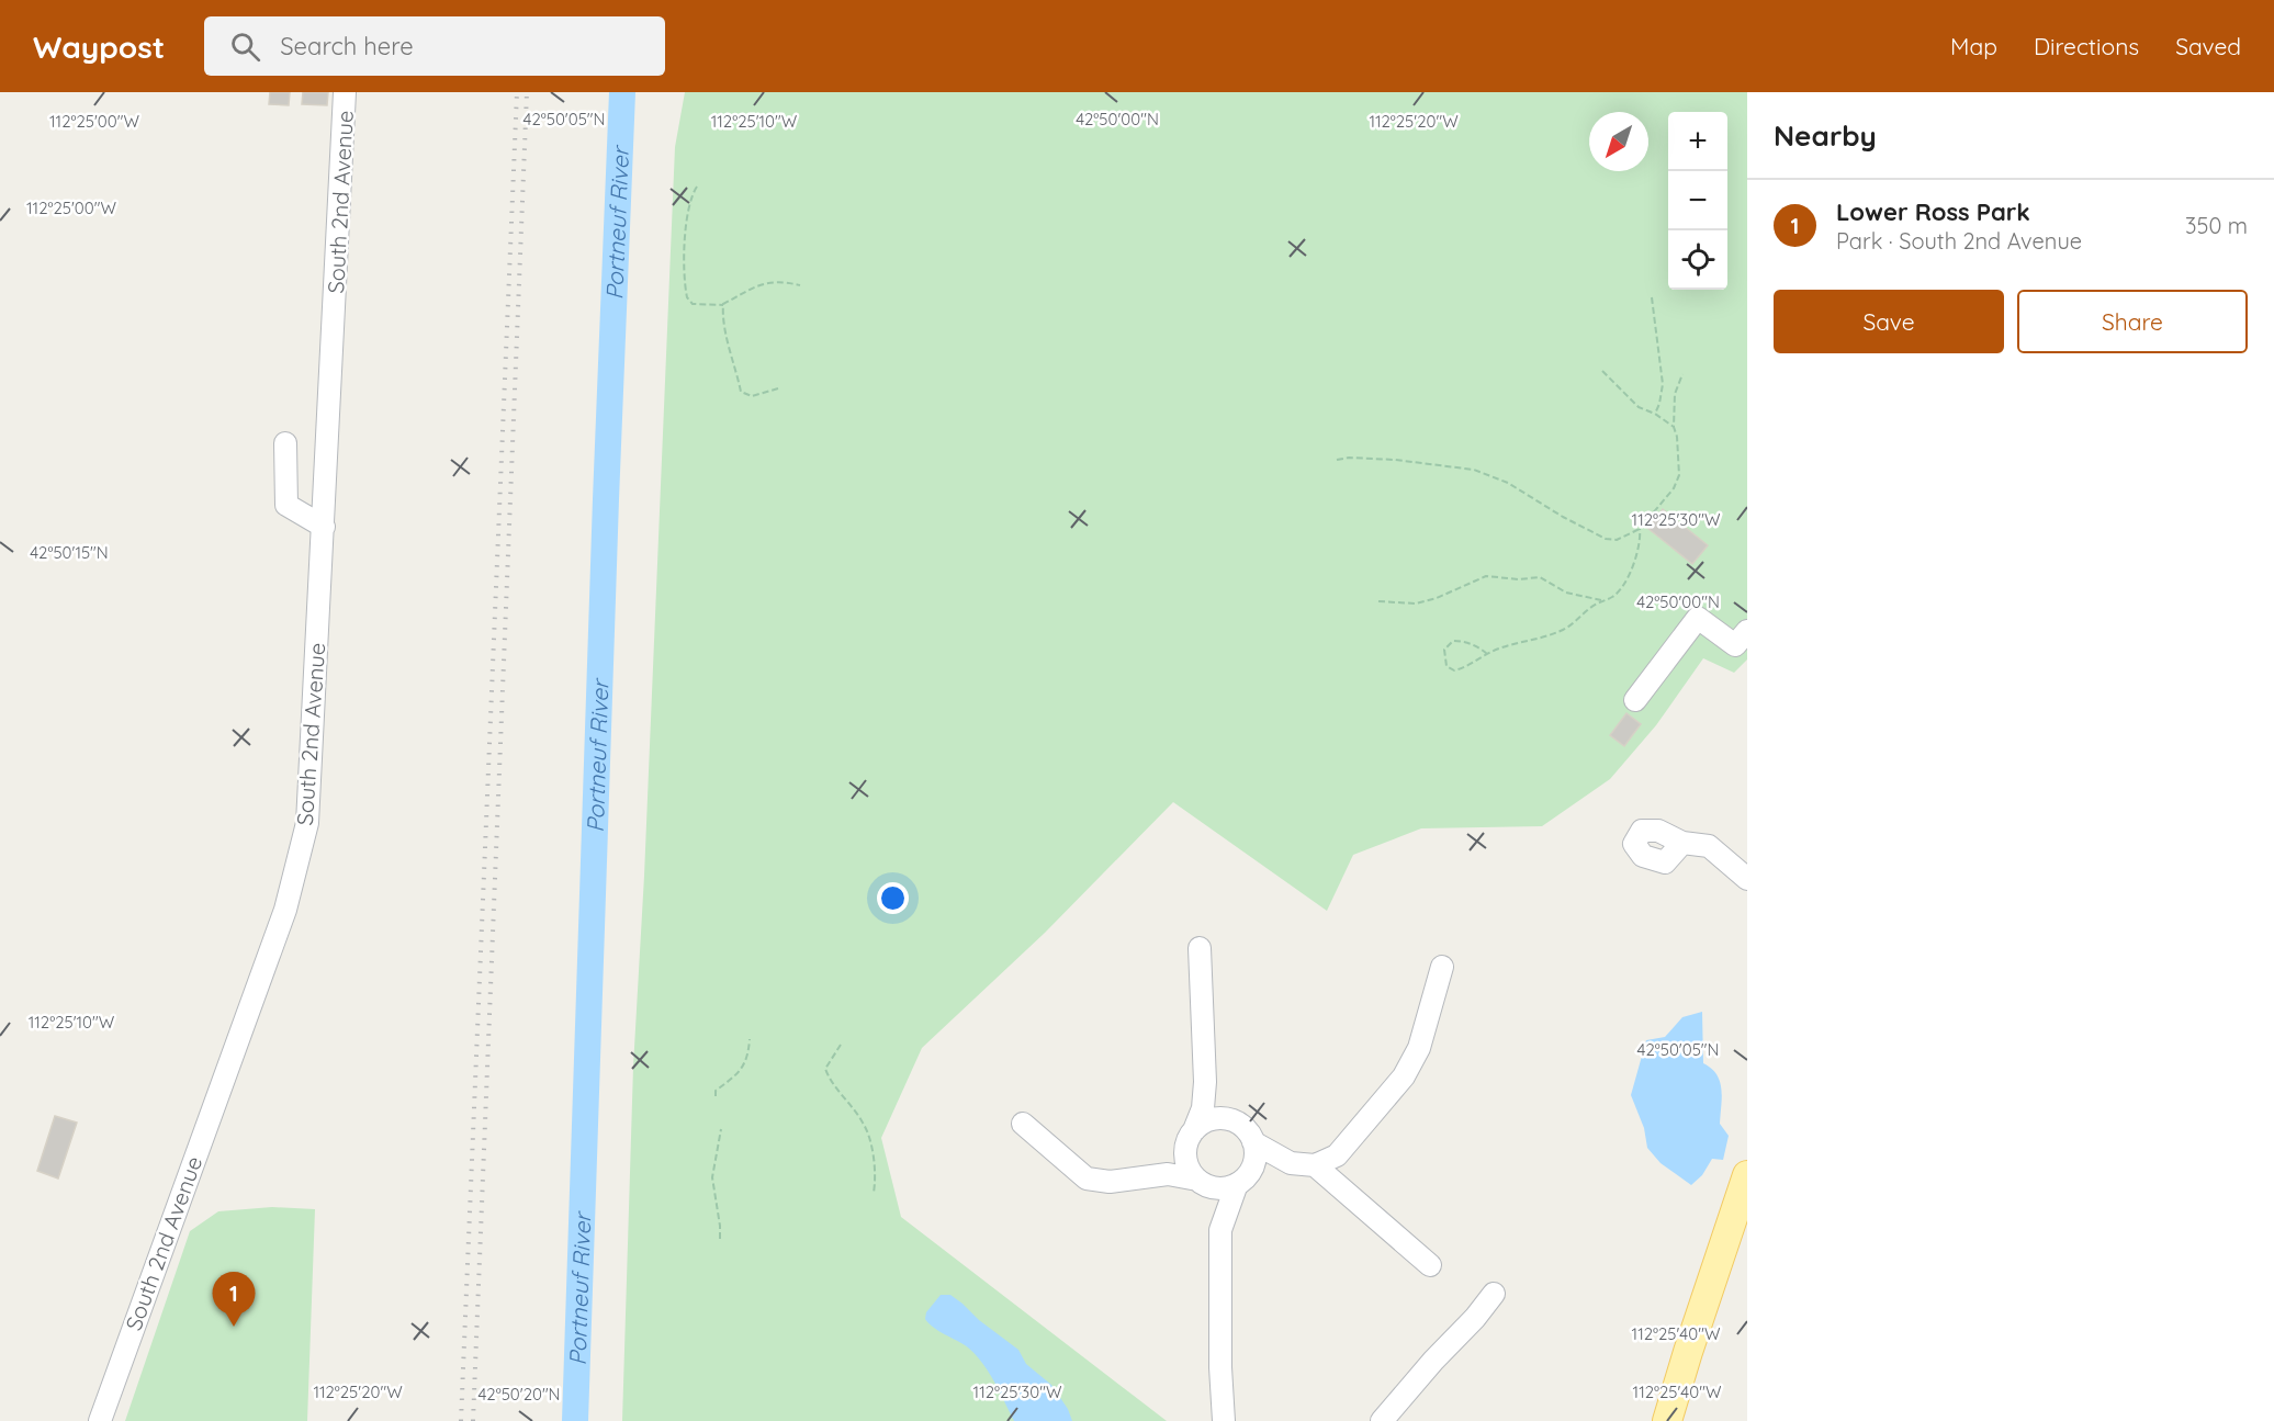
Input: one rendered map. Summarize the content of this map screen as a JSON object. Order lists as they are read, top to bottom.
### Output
{
  "streets": {
    "street": ["South 2nd Avenue"]
  },
  "water": ["Portneuf River"],
  "north": "bottom left",
  "page": {
    "header": "Waypost",
    "search": "Search here",
    "nav": ["Map", "Directions", "Saved"],
    "heading": "Nearby",
    "map_buttons": ["+", "−"],
    "list": [
      {
        "mark": "1",
        "name": "Lower Ross Park",
        "note": "Park · South 2nd Avenue",
        "value": "350 m"
      }
    ],
    "buttons": ["Save", "Share"],
    "pins": "1"
  },
  "coordinates": [
    "42°50'05\"N",
    "42°50'00\"N",
    "112°25'00\"W",
    "112°25'10\"W",
    "112°25'20\"W",
    "112°25'30\"W",
    "42°50'15\"N",
    "112°25'40\"W",
    "42°50'20\"N"
  ]
}
